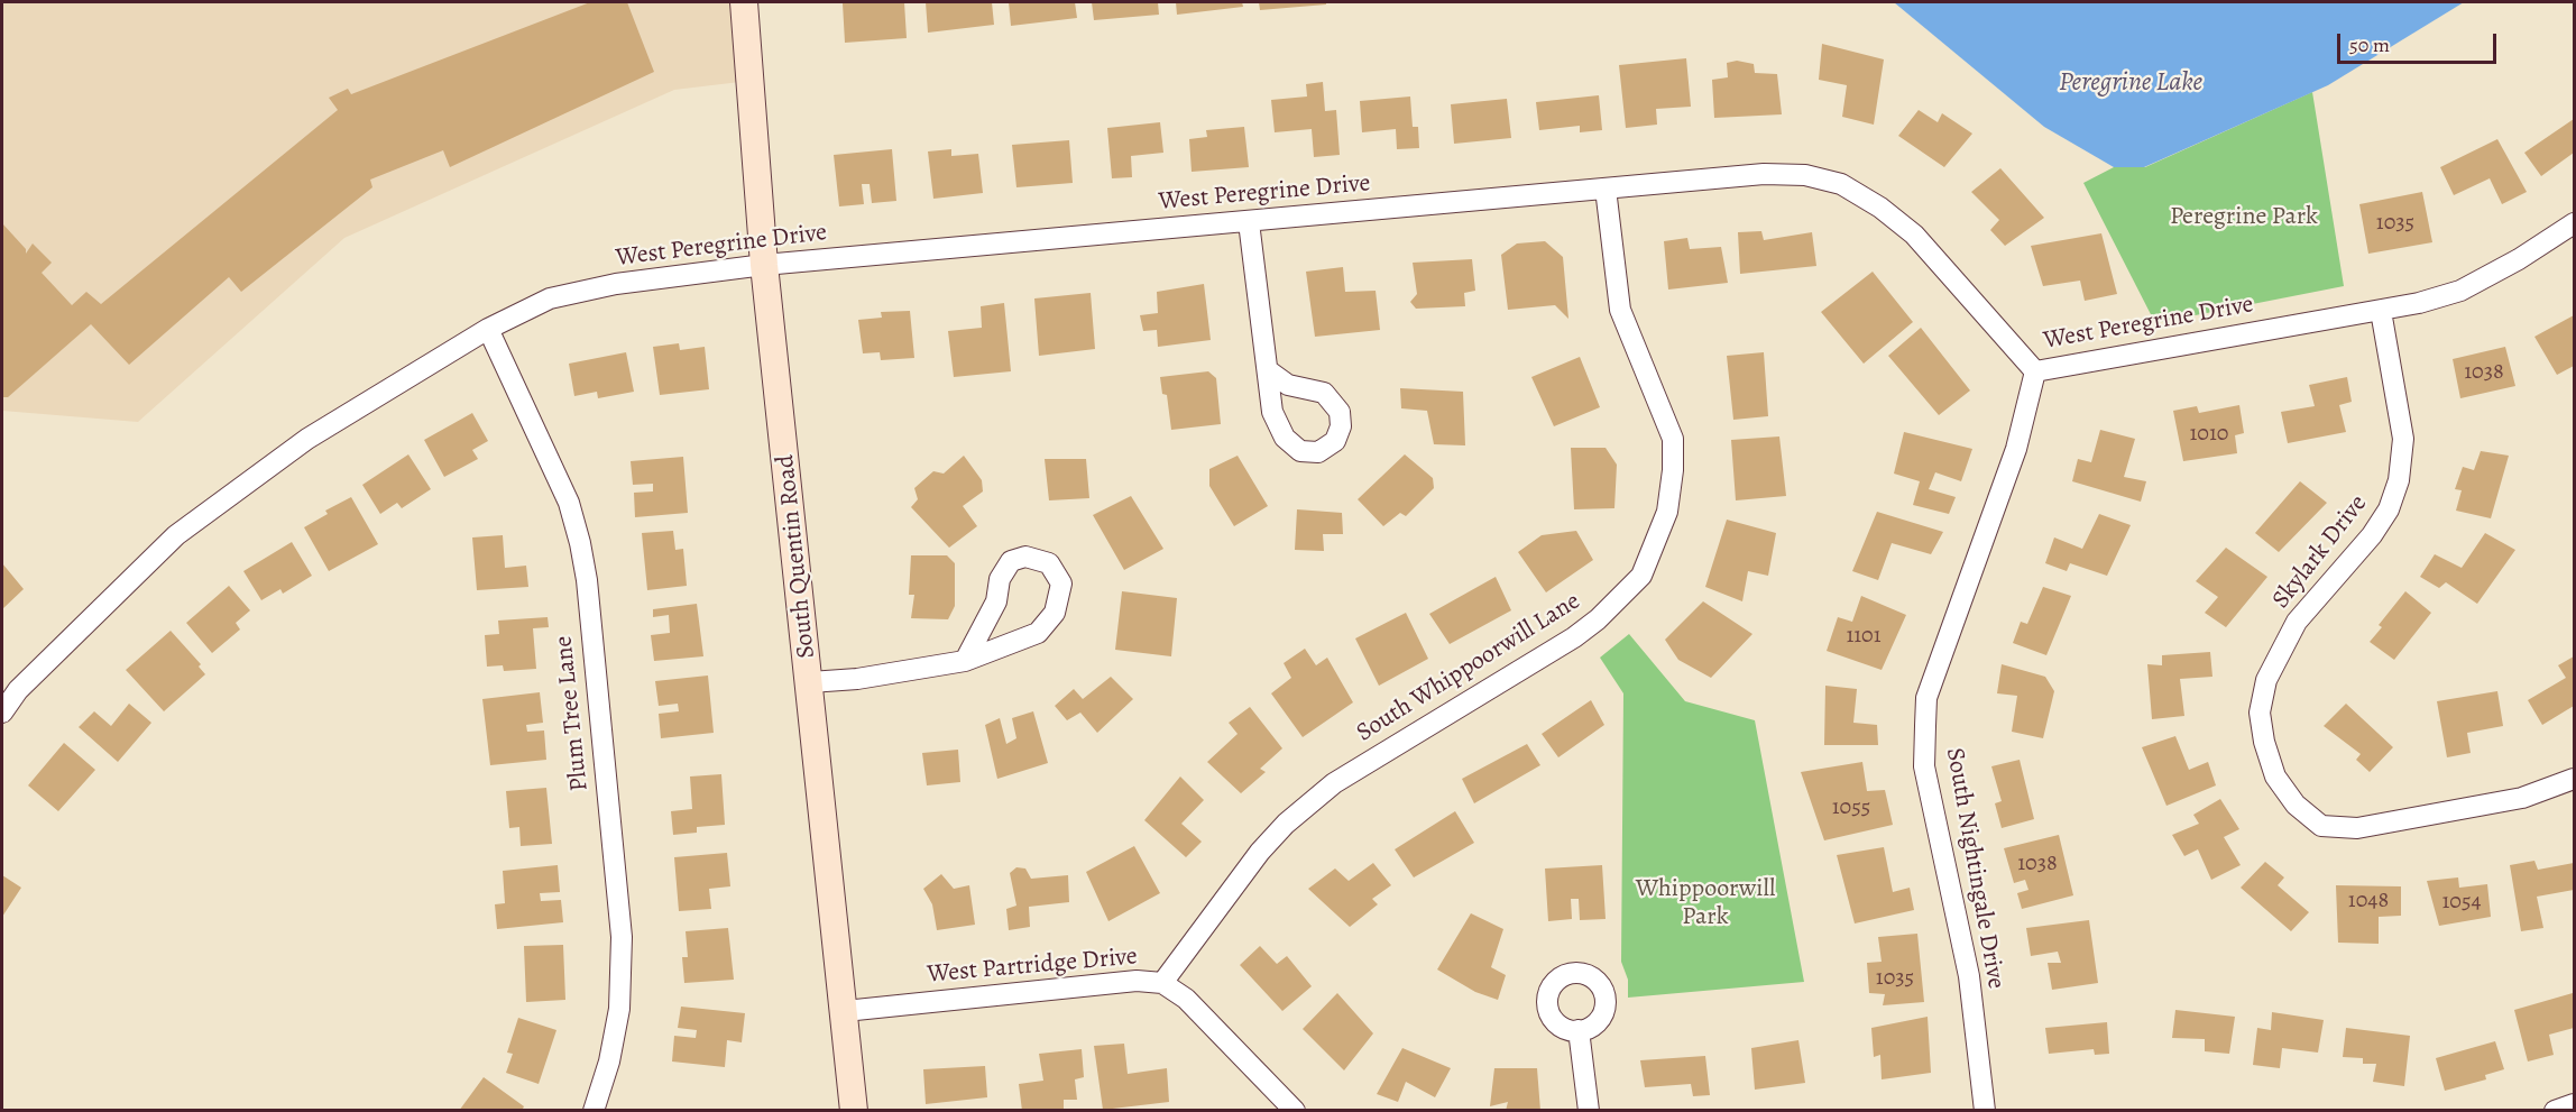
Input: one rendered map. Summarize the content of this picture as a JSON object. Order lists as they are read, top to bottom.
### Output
{
  "streets": {
    "main road": ["South Quentin Road"],
    "street": [
      "West Peregrine Drive",
      "Skylark Drive",
      "South Whippoorwill Lane",
      "Plum Tree Lane",
      "South Nightingale Drive",
      "West Partridge Drive"
    ]
  },
  "crossings": [
    ["West Peregrine Drive", "Skylark Drive"],
    ["West Peregrine Drive", "South Quentin Road"],
    ["West Peregrine Drive", "South Whippoorwill Lane"],
    ["West Peregrine Drive", "Plum Tree Lane"],
    ["West Peregrine Drive", "South Nightingale Drive"],
    ["South Quentin Road", "West Partridge Drive"],
    ["South Whippoorwill Lane", "West Partridge Drive"]
  ],
  "water": ["Peregrine Lake"],
  "parks": ["Peregrine Park", "Whippoorwill Park"],
  "house_numbers": [
    "1035",
    "1038",
    "1010",
    "1101",
    "1055",
    "1038",
    "1048",
    "1054",
    "1035"
  ],
  "scale_bar": "50 m"
}
